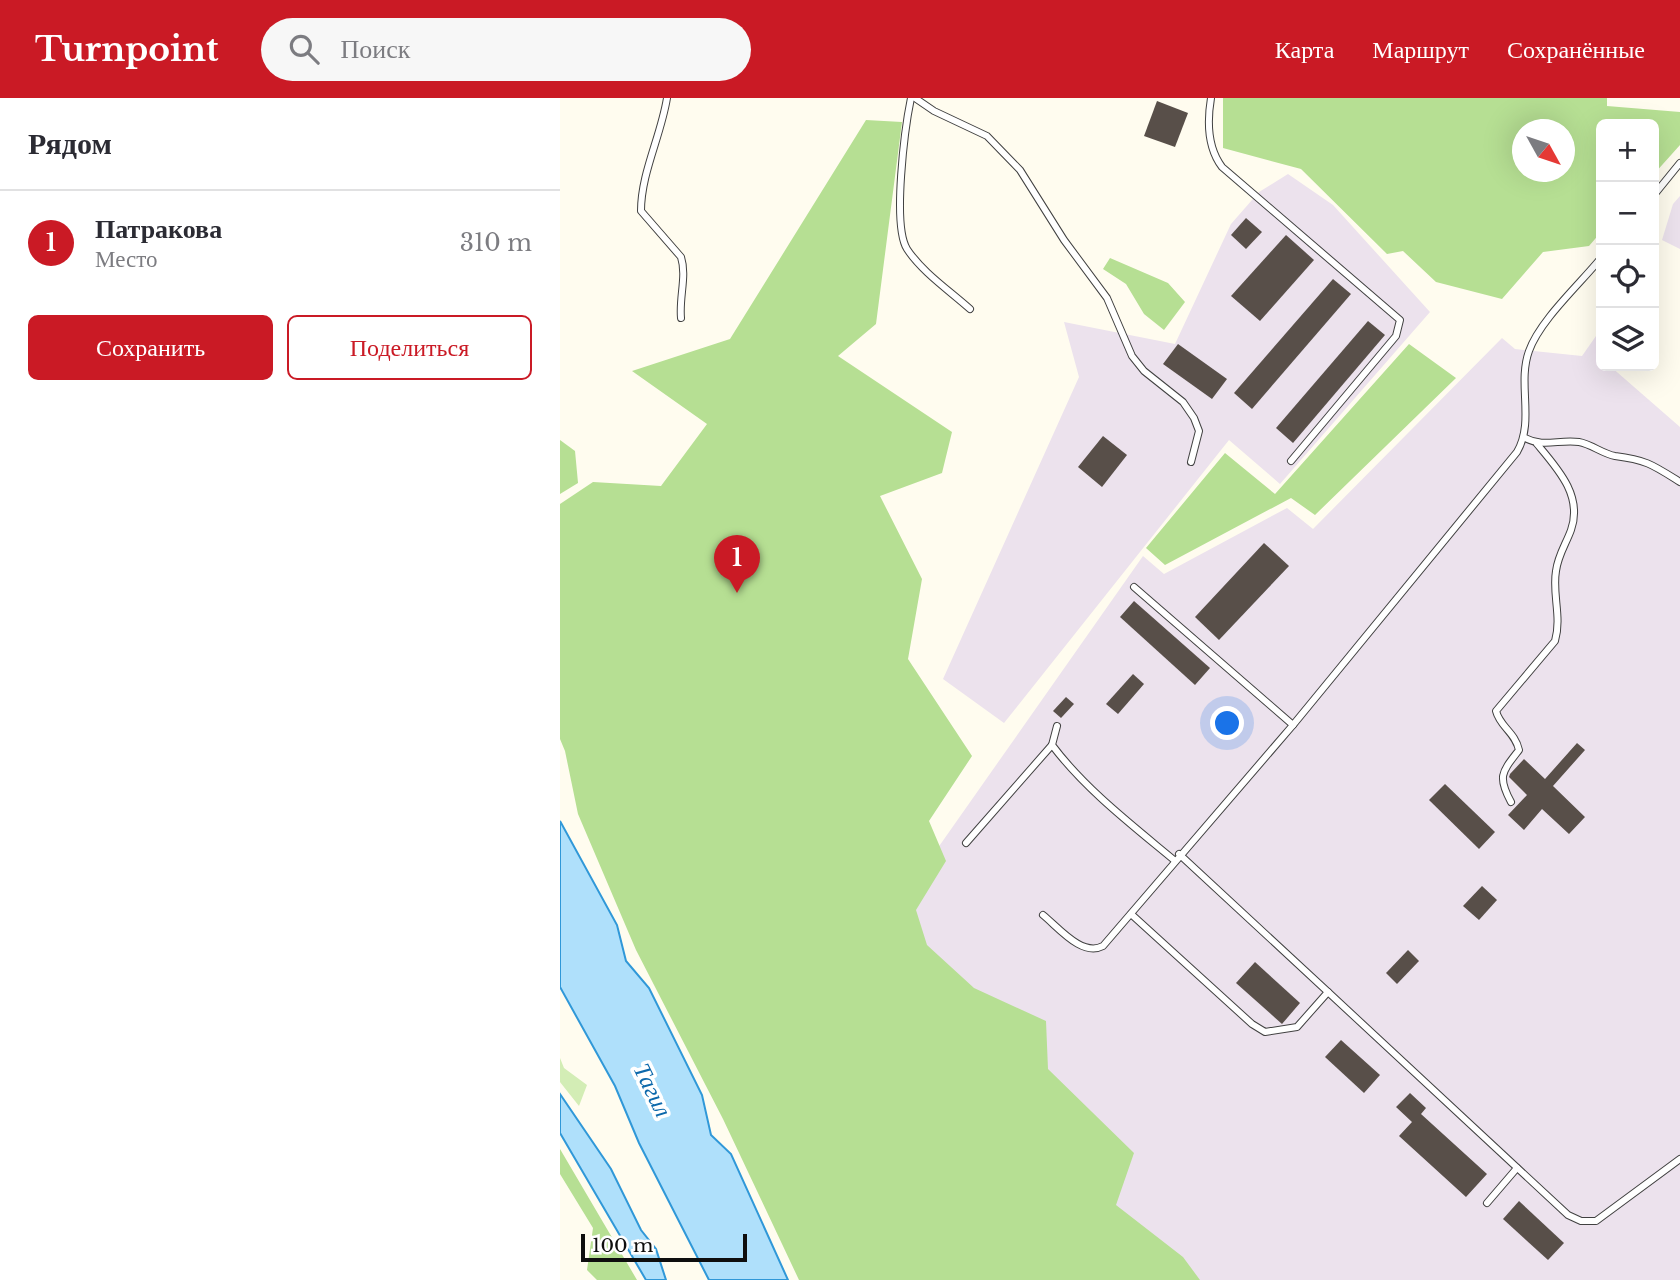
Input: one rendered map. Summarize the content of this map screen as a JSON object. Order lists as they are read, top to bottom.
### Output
{
  "water": ["Тагил"],
  "scale_bar": "100 m",
  "north": "bottom right",
  "page": {
    "header": "Turnpoint",
    "search": "Поиск",
    "nav": ["Карта", "Маршрут", "Сохранённые"],
    "heading": "Рядом",
    "map_buttons": ["+", "−"],
    "list": [
      {
        "mark": "1",
        "name": "Патракова",
        "note": "Место",
        "value": "310 m"
      }
    ],
    "buttons": ["Сохранить", "Поделиться"],
    "pins": "1",
    "scale": "100 m"
  }
}
